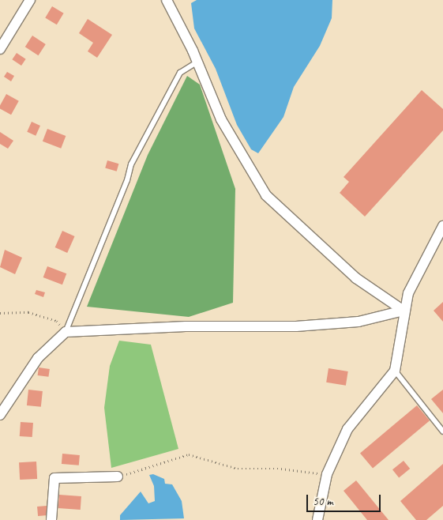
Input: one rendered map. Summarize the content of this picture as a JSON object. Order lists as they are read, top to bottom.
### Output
{
  "scale_bar": "50 m"
}
